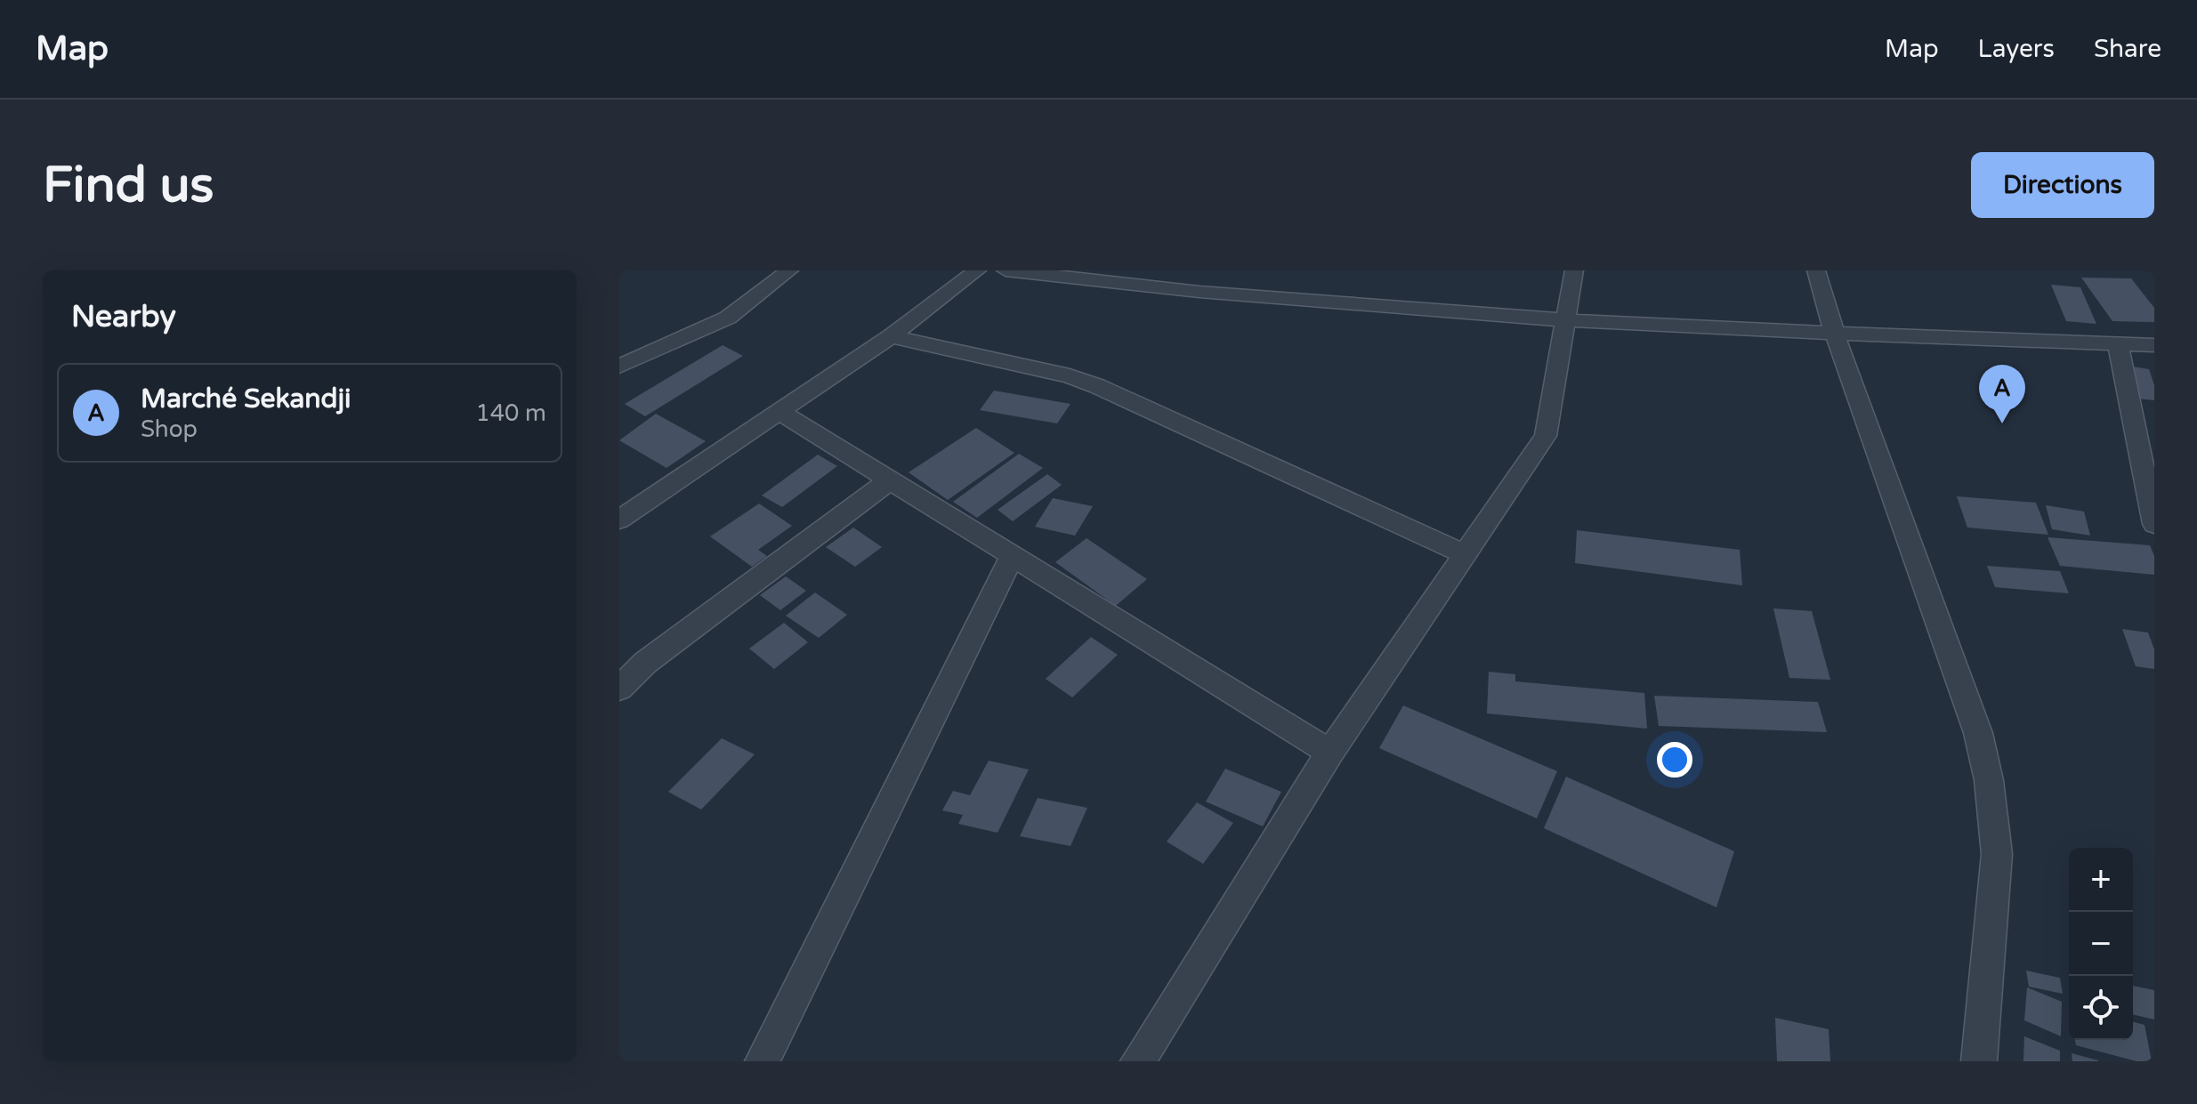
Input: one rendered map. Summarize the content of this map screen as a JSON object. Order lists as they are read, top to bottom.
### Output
{
  "page": {
    "header": "Map",
    "nav": ["Map", "Layers", "Share"],
    "buttons": "Directions",
    "title": "Find us",
    "heading": "Nearby",
    "list": [
      {
        "mark": "A",
        "name": "Marché Sekandji",
        "note": "Shop",
        "value": "140 m"
      }
    ],
    "pins": "A",
    "map_buttons": ["+", "−"]
  }
}
